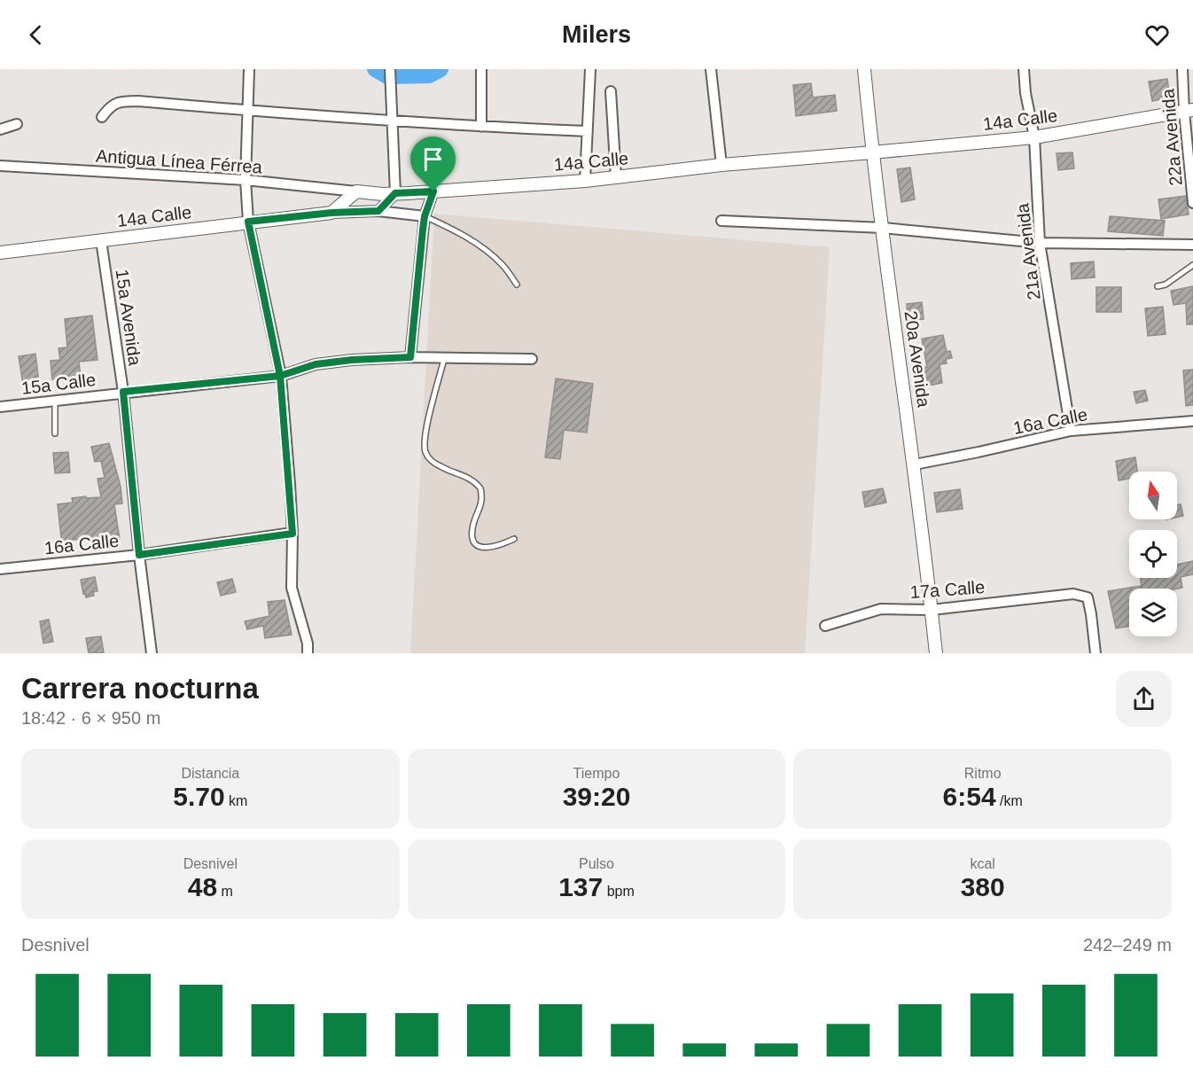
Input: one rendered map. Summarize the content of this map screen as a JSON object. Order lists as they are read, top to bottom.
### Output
{
  "streets": {
    "street": [
      "14a Calle",
      "22a Avenida",
      "Antigua Línea Férrea",
      "21a Avenida",
      "15a Avenida",
      "20a Avenida",
      "15a Calle",
      "16a Calle",
      "17a Calle"
    ]
  },
  "crossings": [
    ["14a Calle", "22a Avenida"],
    ["14a Calle", "Antigua Línea Férrea"],
    ["14a Calle", "21a Avenida"],
    ["14a Calle", "15a Avenida"],
    ["14a Calle", "20a Avenida"],
    ["21a Avenida", "16a Calle"],
    ["15a Avenida", "15a Calle"],
    ["15a Avenida", "16a Calle"],
    ["20a Avenida", "16a Calle"],
    ["20a Avenida", "17a Calle"]
  ],
  "north": "top",
  "page": {
    "header": "Milers",
    "heading": ["Carrera nocturna", "18:42 · 6 × 950 m"],
    "stats": [
      ["Distancia", "5.70 km"],
      ["Tiempo", "39:20"],
      ["Ritmo", "6:54 /km"],
      ["Desnivel", "48 m"],
      ["Pulso", "137 bpm"],
      ["kcal", "380"]
    ],
    "chart": ["Desnivel", "242–249 m"]
  }
}
